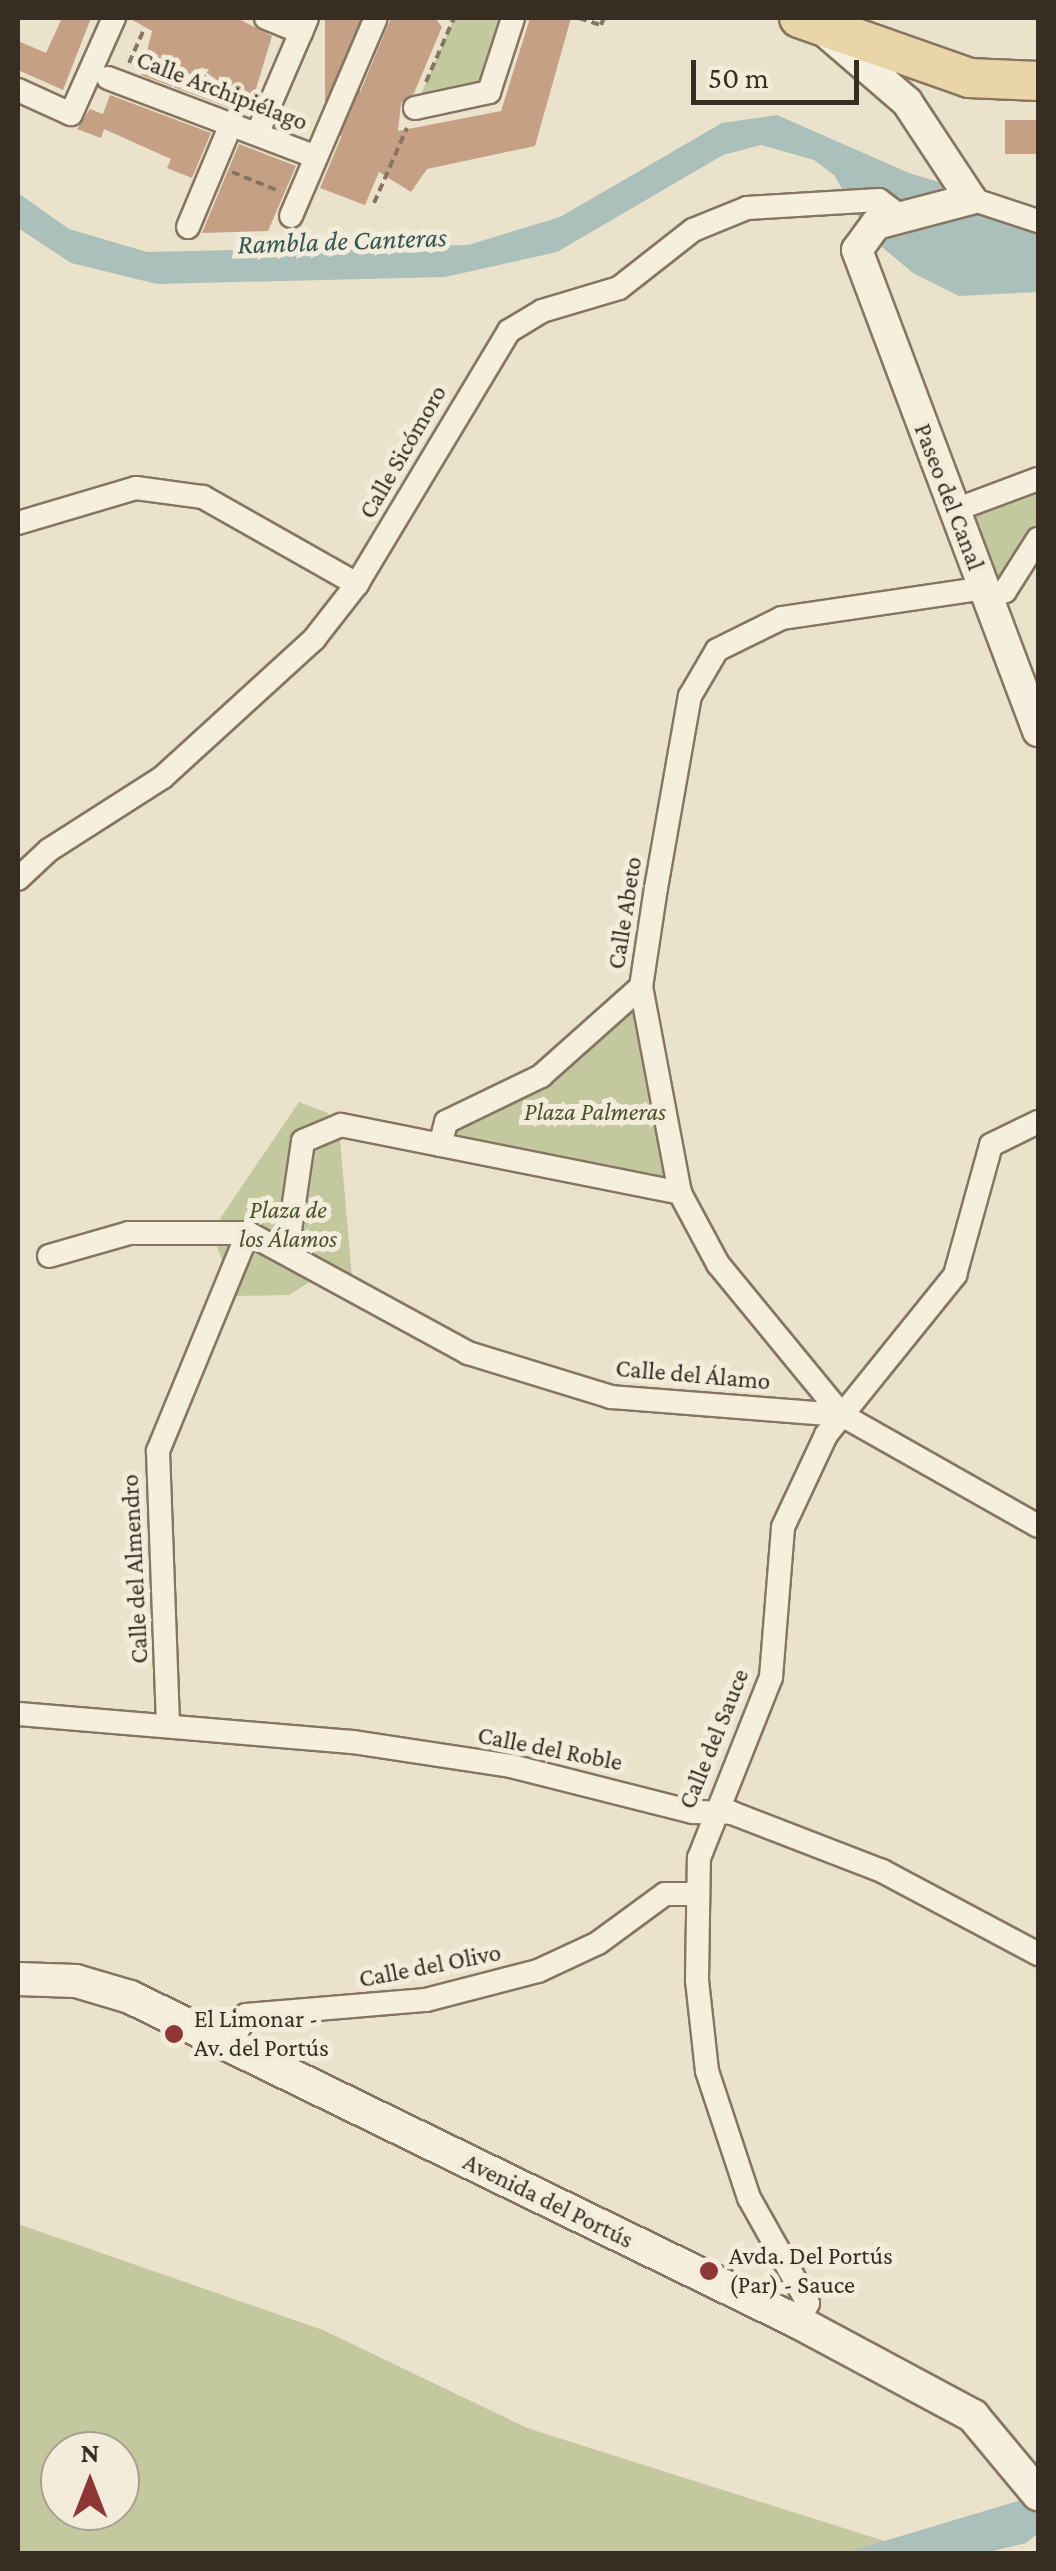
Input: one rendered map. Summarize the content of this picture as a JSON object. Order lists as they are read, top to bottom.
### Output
{
  "streets": {
    "main road": ["Avenida del Portús"],
    "street": [
      "Calle Archipiélago",
      "Calle Sicómoro",
      "Paseo del Canal",
      "Calle Abeto",
      "Calle del Álamo",
      "Calle del Almendro",
      "Calle del Sauce",
      "Calle del Roble",
      "Calle del Olivo"
    ]
  },
  "crossings": [
    ["Calle Sicómoro", "Paseo del Canal"],
    ["Paseo del Canal", "Calle Abeto"],
    ["Calle Abeto", "Calle del Álamo"],
    ["Calle Abeto", "Calle del Sauce"],
    ["Calle del Álamo", "Calle del Sauce"],
    ["Calle del Almendro", "Calle del Roble"],
    ["Calle del Sauce", "Calle del Roble"],
    ["Calle del Sauce", "Calle del Olivo"],
    ["Calle del Sauce", "Avenida del Portús"],
    ["Calle del Olivo", "Avenida del Portús"]
  ],
  "water": ["Rambla de Canteras"],
  "parks": ["Plaza Palmeras", "Plaza de los Álamos"],
  "places": ["El Limonar - Av. del Portús", "Avda. Del Portús (Par) - Sauce"],
  "scale_bar": "50 m",
  "north": "top"
}
